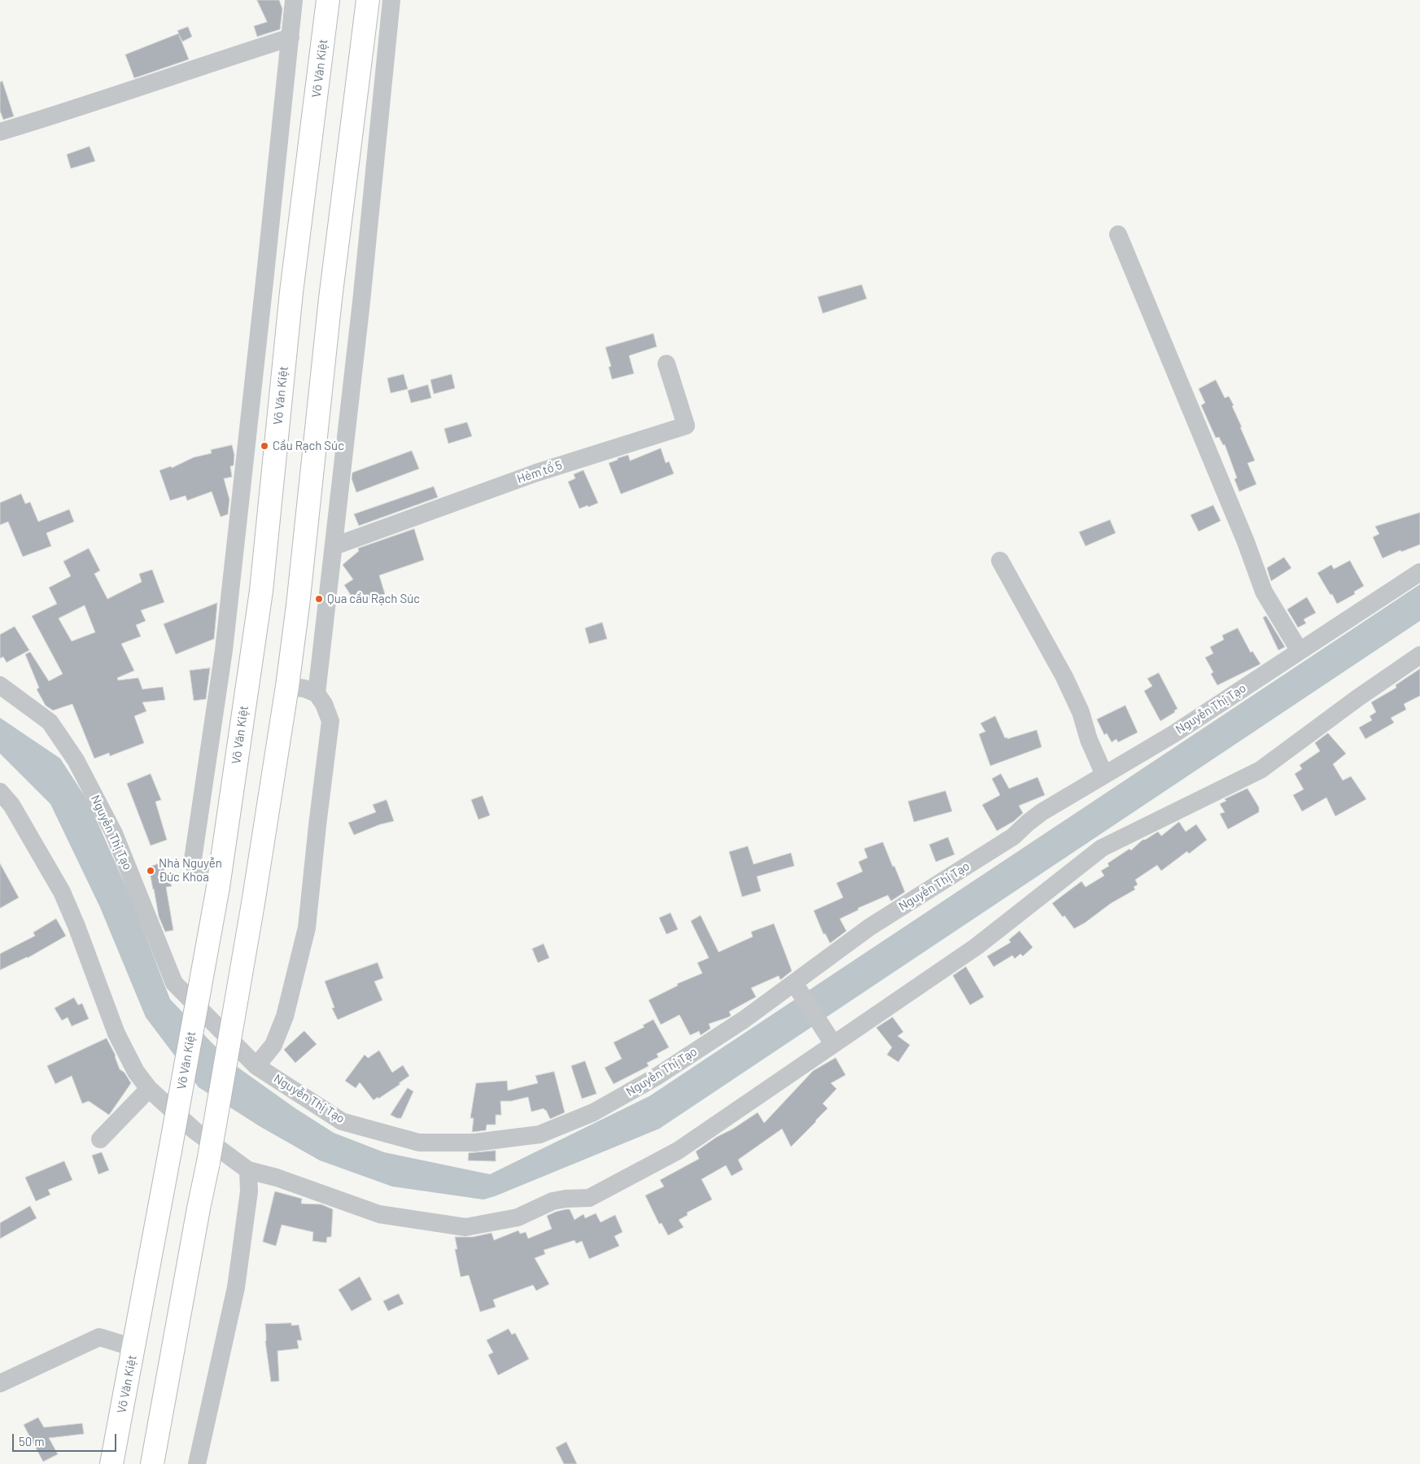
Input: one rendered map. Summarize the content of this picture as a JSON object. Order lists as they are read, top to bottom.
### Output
{
  "streets": {
    "main road": ["Võ Văn Kiệt"],
    "street": ["Hẻm tổ 5", "Nguyễn Thị Tạo"]
  },
  "places": ["Cầu Rạch Súc", "Qua cầu Rạch Súc", "Nhà Nguyễn Đức Khoa"],
  "scale_bar": "50 m"
}
